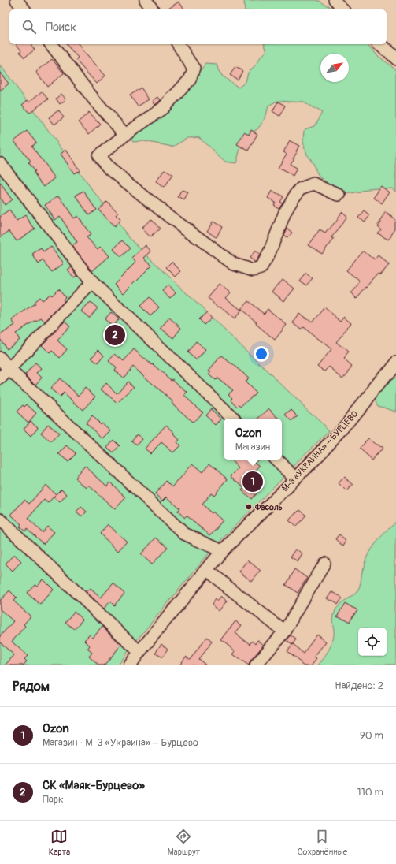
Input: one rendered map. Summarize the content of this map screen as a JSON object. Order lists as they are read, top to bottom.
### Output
{
  "streets": {
    "street": ["М-3 «УКРАИНА» – БУРЦЕВО"]
  },
  "places": ["Фасоль"],
  "north": "top right",
  "page": {
    "search": "Поиск",
    "pins": ["2", "1"],
    "popup": ["Ozon", "Магазин"],
    "heading": ["Рядом", "Найдено: 2"],
    "list": [
      {
        "mark": "1",
        "name": "Ozon",
        "note": "Магазин · М-3 «Украина» – Бурцево",
        "value": "90 m"
      },
      {
        "mark": "2",
        "name": "СК «Маяк-Бурцево»",
        "note": "Парк",
        "value": "110 m"
      }
    ],
    "nav": ["Карта", "Маршрут", "Сохранённые"]
  }
}
